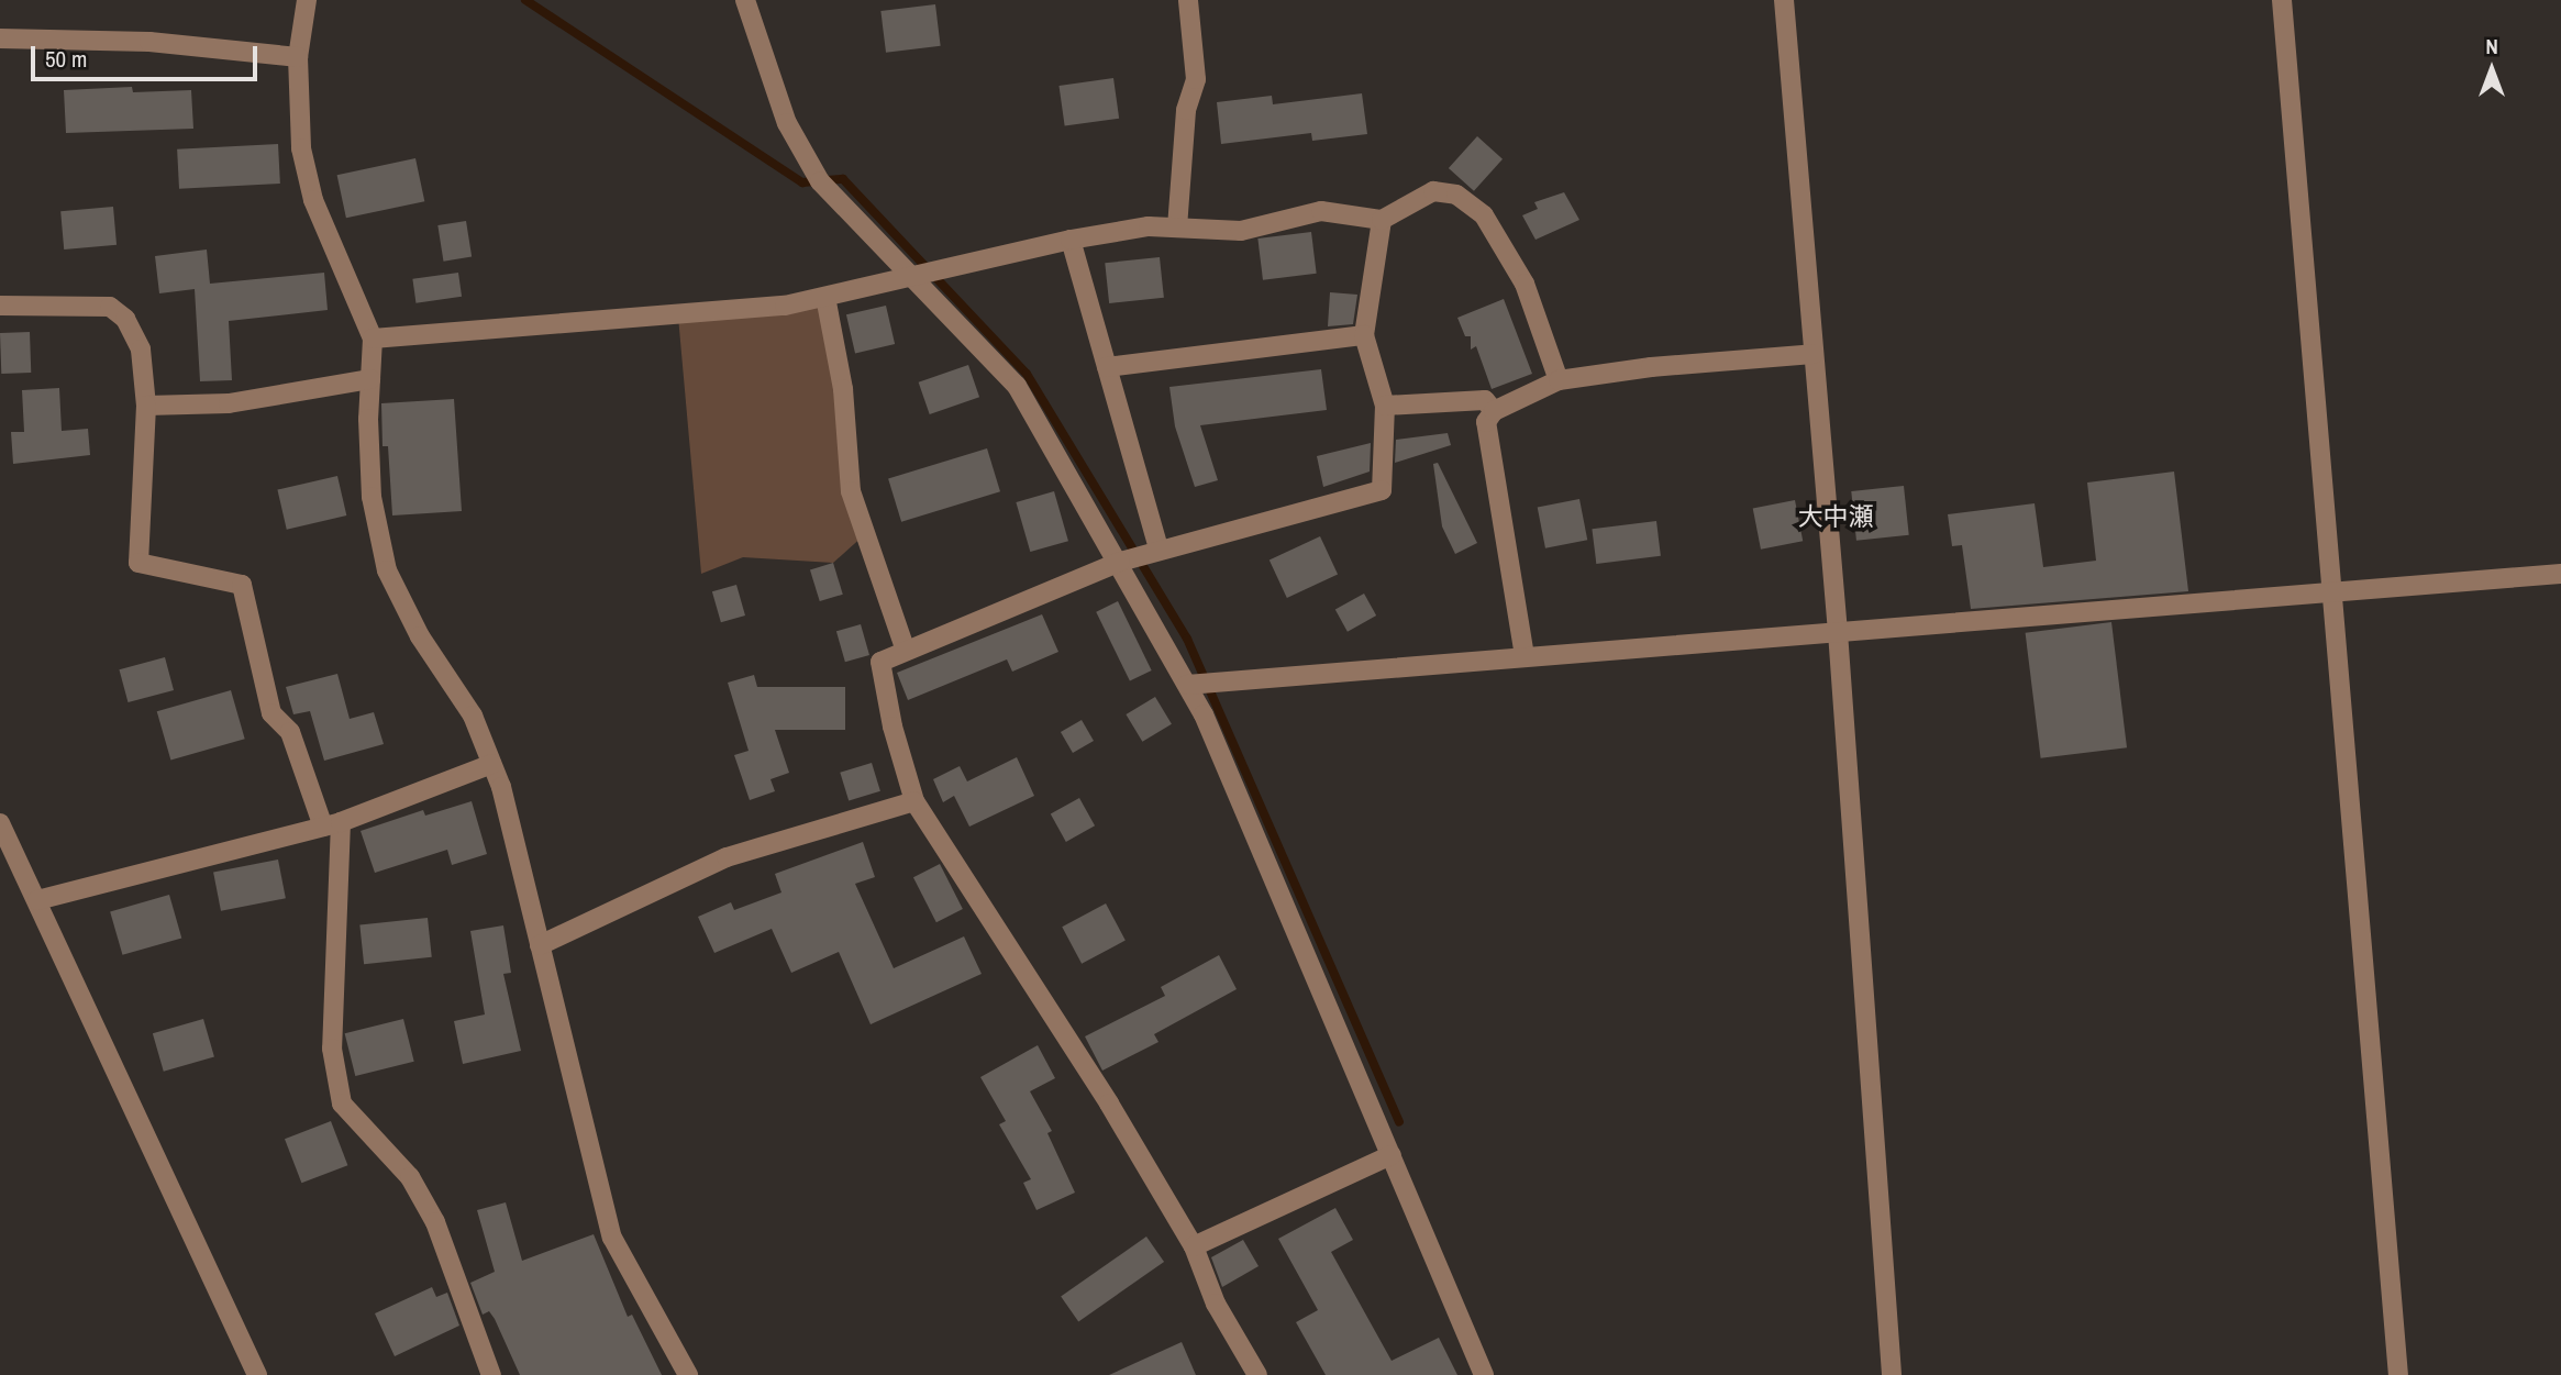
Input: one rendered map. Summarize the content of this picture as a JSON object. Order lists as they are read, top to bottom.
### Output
{
  "districts": ["大中瀬"],
  "scale_bar": "50 m",
  "north": "top"
}
